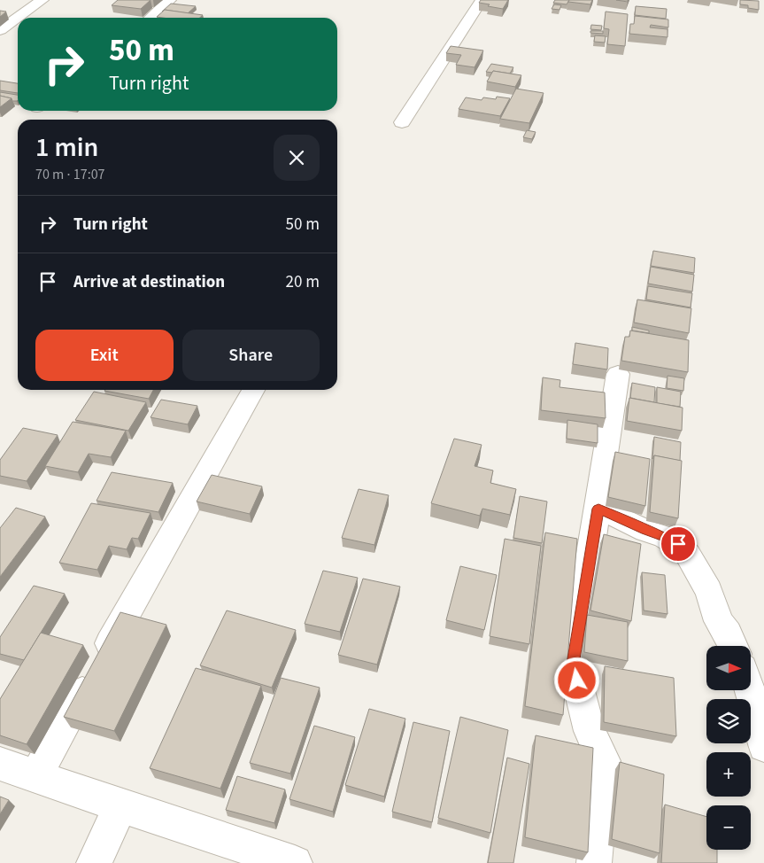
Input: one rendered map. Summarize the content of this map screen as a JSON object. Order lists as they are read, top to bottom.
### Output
{
  "north": "right",
  "page": {
    "turn": ["50 m", "Turn right"],
    "heading": ["1 min", "70 m · 17:07"],
    "list": [
      {
        "name": "Turn right",
        "value": "50 m"
      },
      {
        "name": "Arrive at destination",
        "value": "20 m"
      }
    ],
    "buttons": ["Exit", "Share"],
    "map_buttons": ["+", "−"]
  }
}
